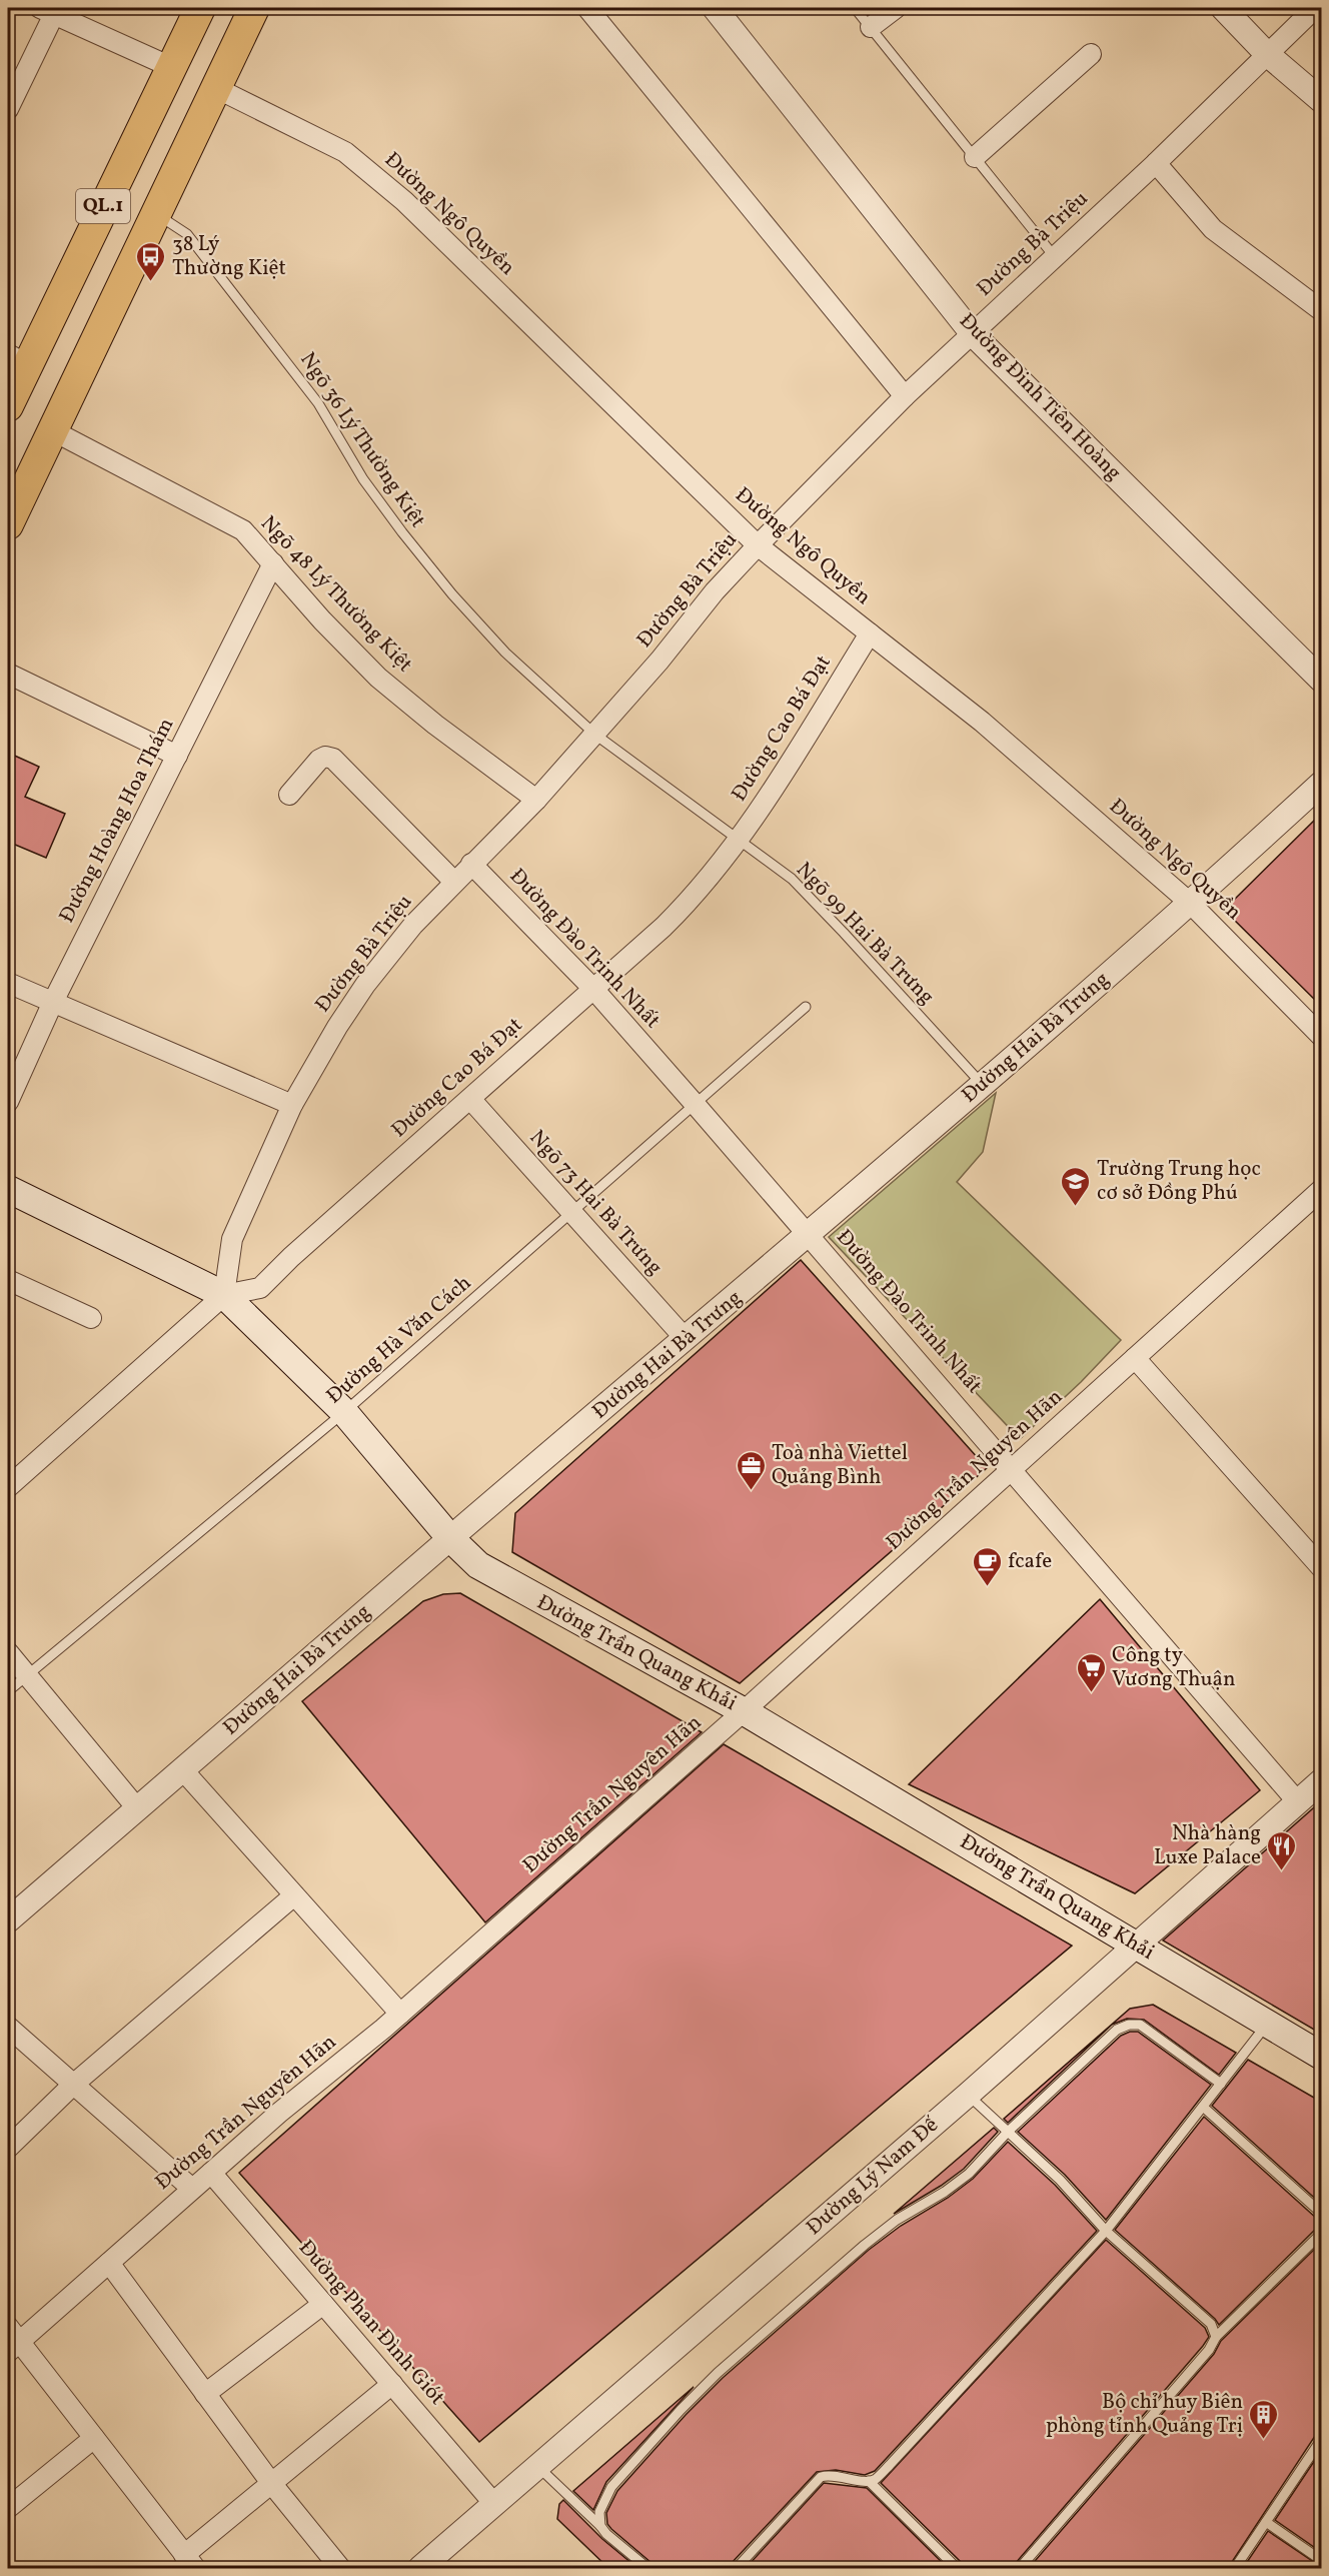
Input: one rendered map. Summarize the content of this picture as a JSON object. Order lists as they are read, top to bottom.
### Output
{
  "streets": {
    "main road": ["QL.1", "Đường Trần Quang Khải"],
    "street": [
      "Đường Ngô Quyền",
      "Đường Bà Triệu",
      "Đường Đinh Tiên Hoàng",
      "Ngõ 48 Lý Thường Kiệt",
      "Đường Cao Bá Đạt",
      "Đường Hoàng Hoa Thám",
      "Đường Đào Trinh Nhất",
      "Đường Hai Bà Trưng",
      "Ngõ 73 Hai Bà Trưng",
      "Đường Trần Nguyên Hãn",
      "Đường Lý Nam Đế",
      "Đường Phan Đình Giót"
    ],
    "lane": ["Ngõ 36 Lý Thường Kiệt", "Ngõ 99 Hai Bà Trưng", "Đường Hà Văn Cách"]
  },
  "crossings": [
    ["QL.1", "Đường Ngô Quyền"],
    ["QL.1", "Ngõ 36 Lý Thường Kiệt"],
    ["QL.1", "Ngõ 48 Lý Thường Kiệt"],
    ["Đường Ngô Quyền", "Đường Bà Triệu"],
    ["Đường Ngô Quyền", "Đường Cao Bá Đạt"],
    ["Đường Ngô Quyền", "Đường Hai Bà Trưng"],
    ["Đường Bà Triệu", "Đường Đinh Tiên Hoàng"],
    ["Đường Bà Triệu", "Ngõ 36 Lý Thường Kiệt"],
    ["Đường Bà Triệu", "Ngõ 48 Lý Thường Kiệt"],
    ["Đường Bà Triệu", "Đường Cao Bá Đạt"],
    ["Đường Bà Triệu", "Ngõ 99 Hai Bà Trưng"],
    ["Đường Bà Triệu", "Đường Đào Trinh Nhất"],
    ["Đường Bà Triệu", "Đường Trần Quang Khải"],
    ["Ngõ 36 Lý Thường Kiệt", "Ngõ 99 Hai Bà Trưng"],
    ["Ngõ 48 Lý Thường Kiệt", "Đường Hoàng Hoa Thám"],
    ["Đường Cao Bá Đạt", "Ngõ 99 Hai Bà Trưng"],
    ["Đường Cao Bá Đạt", "Đường Đào Trinh Nhất"],
    ["Đường Cao Bá Đạt", "Ngõ 73 Hai Bà Trưng"],
    ["Đường Cao Bá Đạt", "Đường Trần Quang Khải"],
    ["Ngõ 99 Hai Bà Trưng", "Đường Hai Bà Trưng"],
    ["Đường Đào Trinh Nhất", "Đường Hai Bà Trưng"],
    ["Đường Đào Trinh Nhất", "Đường Hà Văn Cách"],
    ["Đường Đào Trinh Nhất", "Đường Trần Nguyên Hãn"],
    ["Đường Đào Trinh Nhất", "Đường Lý Nam Đế"],
    ["Đường Hai Bà Trưng", "Ngõ 73 Hai Bà Trưng"],
    ["Đường Hai Bà Trưng", "Đường Trần Quang Khải"],
    ["Ngõ 73 Hai Bà Trưng", "Đường Hà Văn Cách"],
    ["Đường Hà Văn Cách", "Đường Trần Quang Khải"],
    ["Đường Trần Nguyên Hãn", "Đường Trần Quang Khải"],
    ["Đường Trần Nguyên Hãn", "Đường Phan Đình Giót"],
    ["Đường Trần Quang Khải", "Đường Lý Nam Đế"],
    ["Đường Lý Nam Đế", "Đường Phan Đình Giót"]
  ],
  "places": {
    "bus stop": ["38 Lý Thường Kiệt"],
    "school or university": ["Trường Trung học cơ sở Đồng Phú"],
    "office": ["Toà nhà Viettel Quảng Bình"],
    "cafe": ["fcafe"],
    "supermarket": ["Công ty Vương Thuận"],
    "restaurant": ["Nhà hàng Luxe Palace"],
    "building": ["Bộ chỉ huy Biên phòng tỉnh Quảng Trị"]
  }
}
